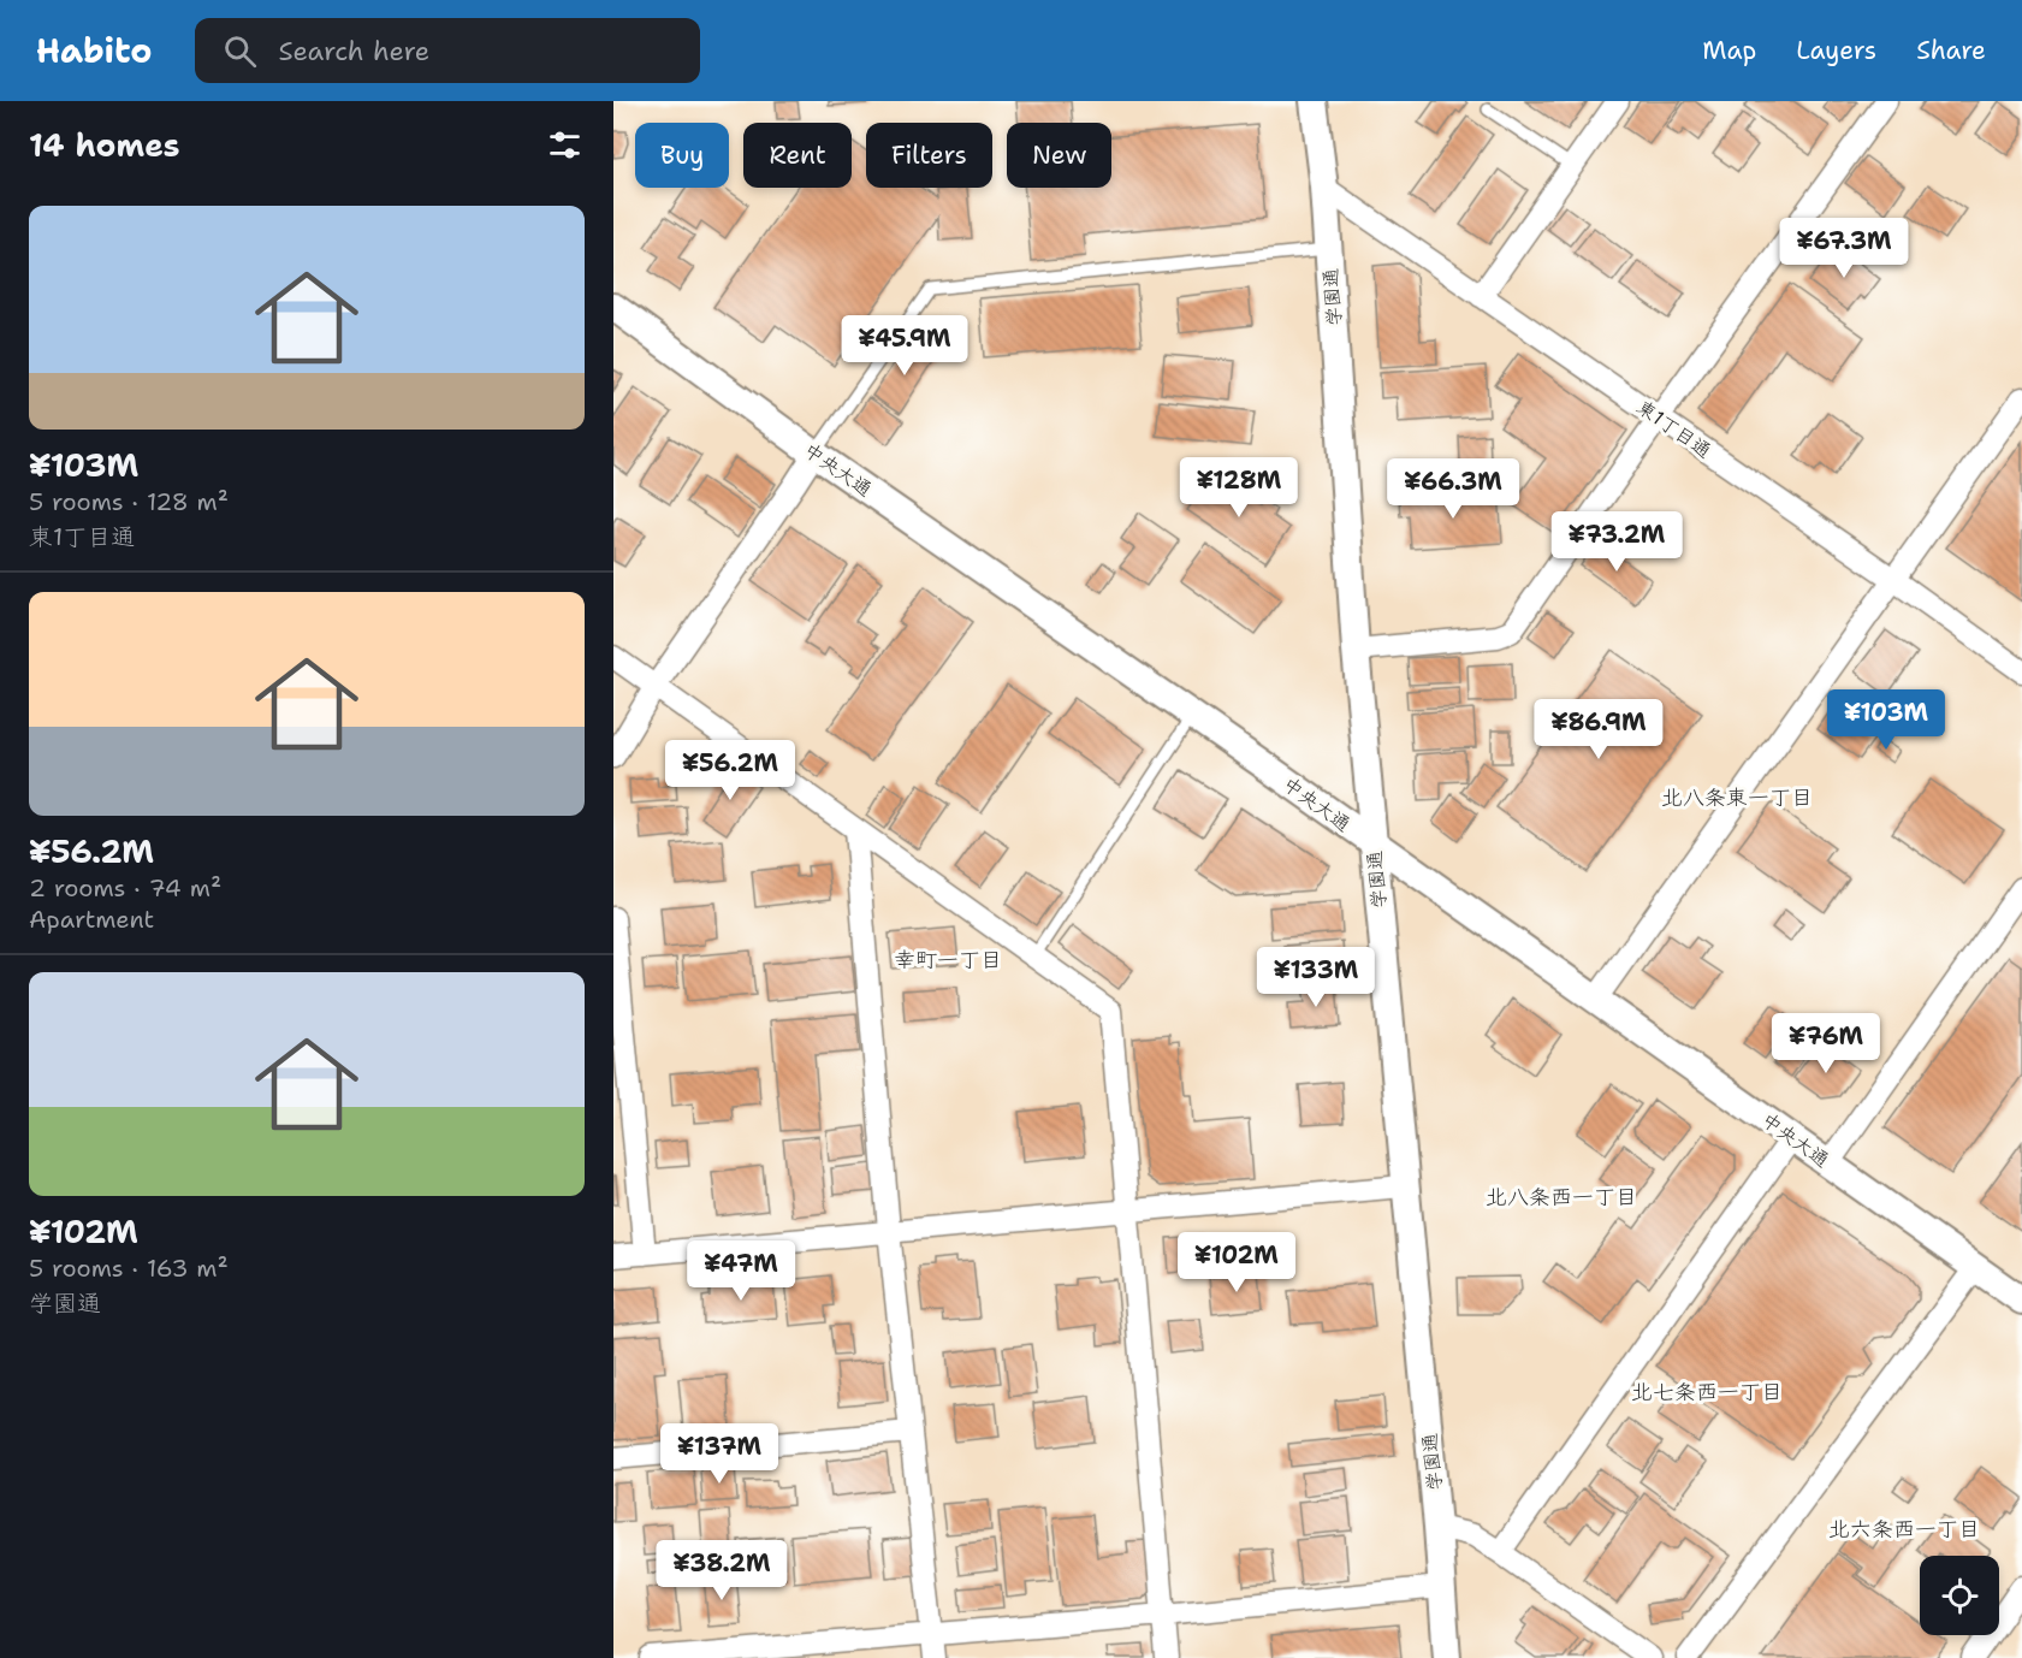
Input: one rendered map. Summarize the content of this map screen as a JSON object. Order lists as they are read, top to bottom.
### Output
{
  "streets": {
    "street": ["学園通", "東1丁目通", "中央大通"]
  },
  "crossings": [
    ["学園通", "東1丁目通"],
    ["学園通", "中央大通"]
  ],
  "districts": [
    "北八条東一丁目",
    "幸町一丁目",
    "北八条西一丁目",
    "北七条西一丁目",
    "北六条西一丁目"
  ],
  "page": {
    "header": "Habito",
    "search": "Search here",
    "nav": ["Map", "Layers", "Share"],
    "heading": "14 homes",
    "chip": [
      "Buy",
      "Rent",
      "Filters",
      "New"
    ],
    "list": [
      {
        "name": "¥103M",
        "note": "5 rooms · 128 m² · 東1丁目通"
      },
      {
        "name": "¥56.2M",
        "note": "2 rooms · 74 m² · Apartment"
      },
      {
        "name": "¥102M",
        "note": "5 rooms · 163 m² · 学園通"
      }
    ],
    "price": [
      "¥67.3M",
      "¥45.9M",
      "¥128M",
      "¥66.3M",
      "¥73.2M",
      "¥103M",
      "¥86.9M",
      "¥56.2M",
      "¥133M",
      "¥76M",
      "¥102M",
      "¥47M",
      "¥137M",
      "¥38.2M"
    ]
  }
}
